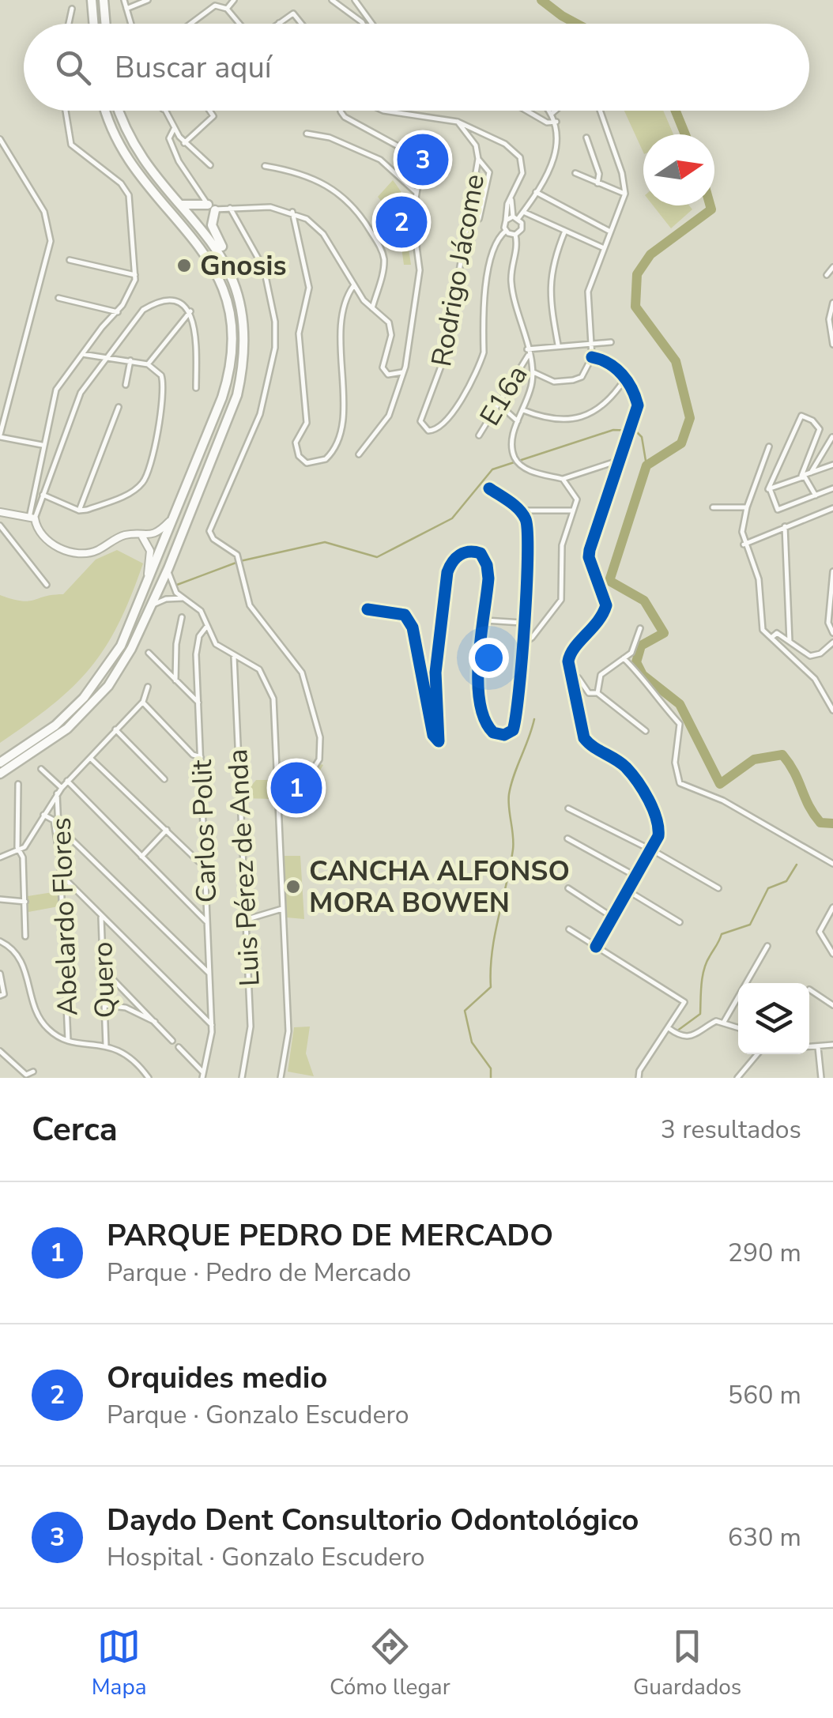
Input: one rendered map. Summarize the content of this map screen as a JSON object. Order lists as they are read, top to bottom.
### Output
{
  "streets": {
    "street": [
      "Rodrigo Jácome",
      "E16a",
      "Carlos Polit",
      "Luis Pérez de Anda",
      "Abelardo Flores",
      "Quero"
    ]
  },
  "places": ["Gnosis", "CANCHA ALFONSO MORA BOWEN"],
  "north": "right",
  "page": {
    "search": "Buscar aquí",
    "pins": ["3", "2", "1"],
    "heading": ["Cerca", "3 resultados"],
    "list": [
      {
        "mark": "1",
        "name": "PARQUE PEDRO DE MERCADO",
        "note": "Parque · Pedro de Mercado",
        "value": "290 m"
      },
      {
        "mark": "2",
        "name": "Orquides medio",
        "note": "Parque · Gonzalo Escudero",
        "value": "560 m"
      },
      {
        "mark": "3",
        "name": "Daydo Dent Consultorio Odontológico",
        "note": "Hospital · Gonzalo Escudero",
        "value": "630 m"
      }
    ],
    "nav": ["Mapa", "Cómo llegar", "Guardados"]
  }
}
